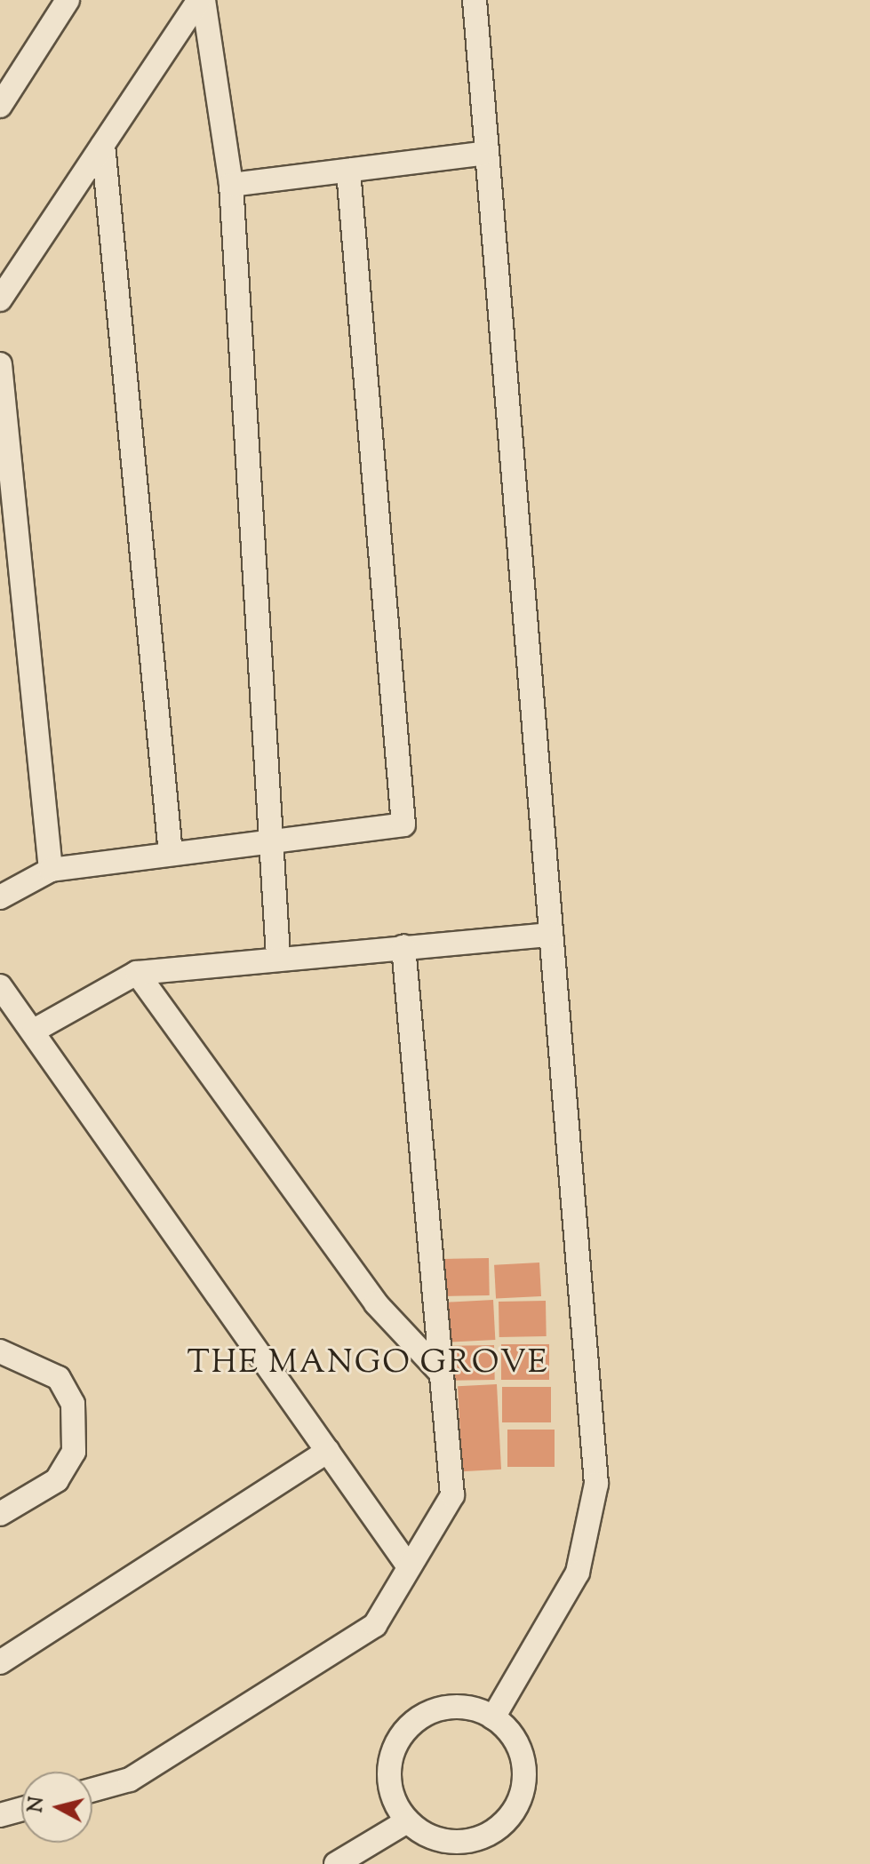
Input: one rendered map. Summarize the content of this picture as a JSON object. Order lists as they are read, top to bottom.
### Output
{
  "districts": ["THE MANGO GROVE"],
  "north": "left"
}
